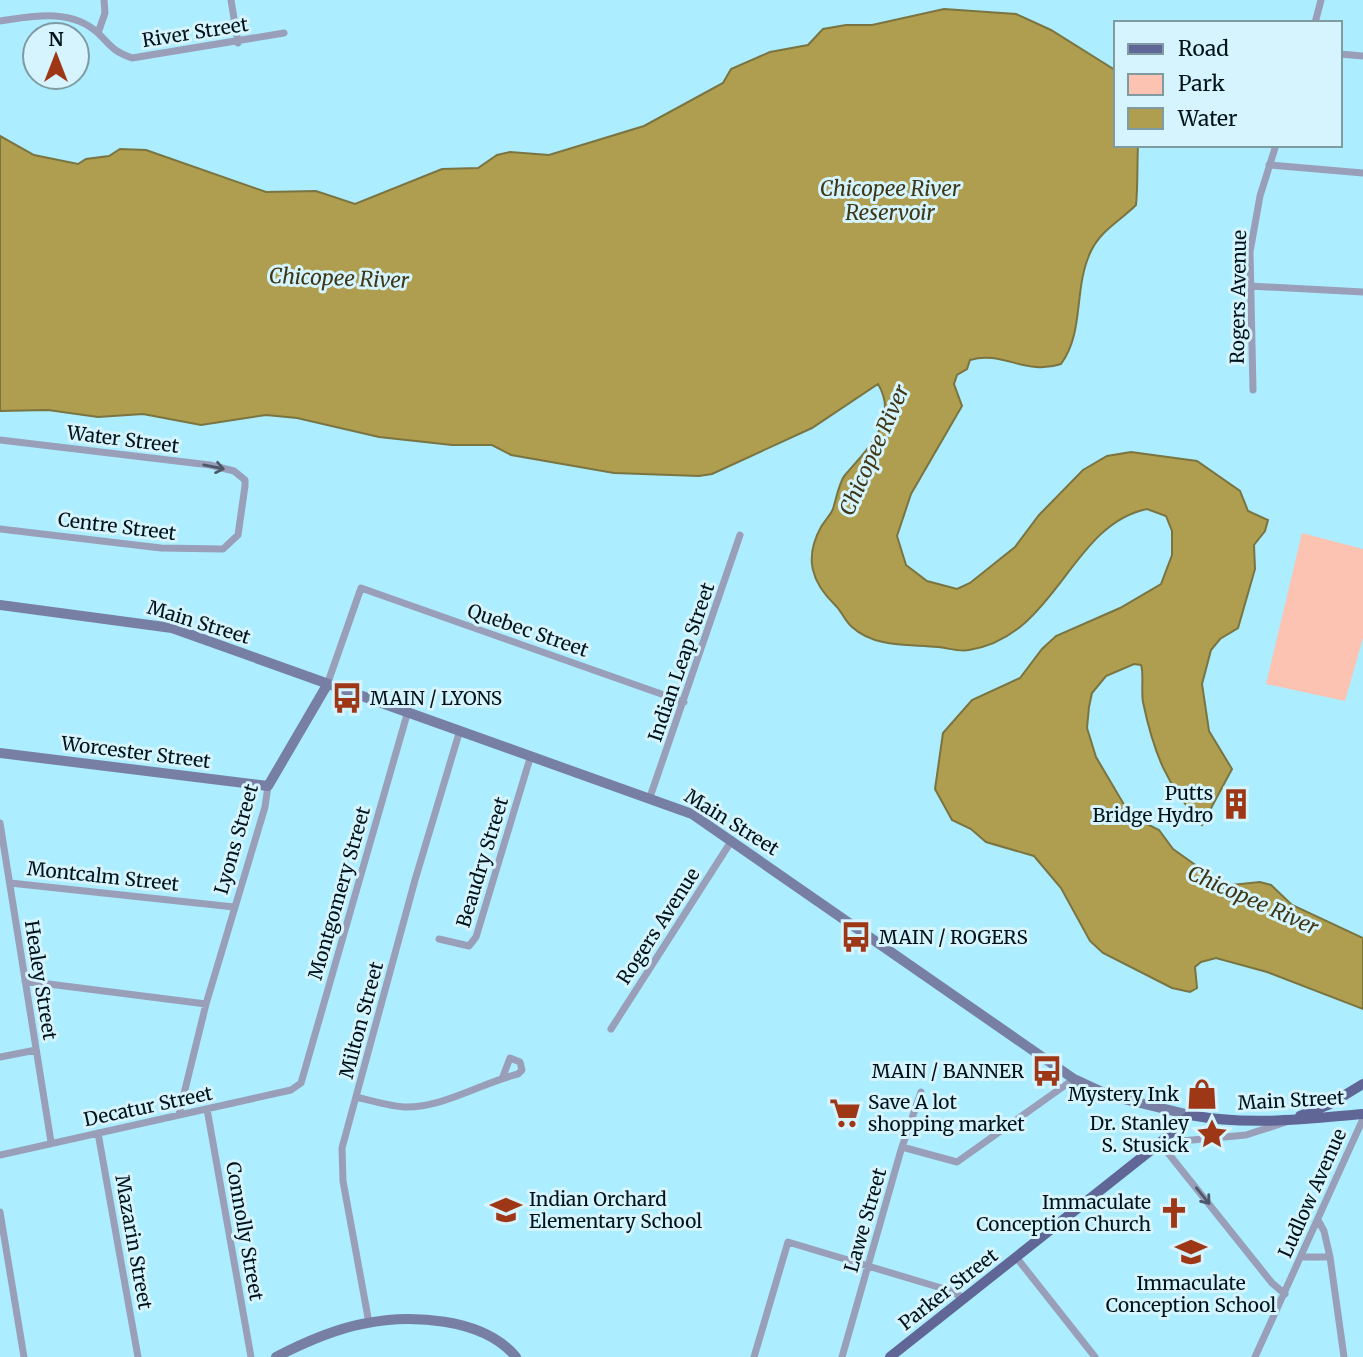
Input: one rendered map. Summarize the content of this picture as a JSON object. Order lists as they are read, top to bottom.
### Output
{
  "streets": {
    "main road": [
      "Main Street",
      "Worcester Street",
      "Lyons Street",
      "Parker Street"
    ],
    "street": [
      "River Street",
      "Rogers Avenue",
      "Water Street",
      "Centre Street",
      "Quebec Street",
      "Indian Leap Street",
      "Beaudry Street",
      "Montcalm Street",
      "Montgomery Street",
      "Healey Street",
      "Milton Street",
      "Decatur Street",
      "Ludlow Avenue",
      "Lawe Street",
      "Connolly Street",
      "Mazarin Street"
    ]
  },
  "crossings": [
    ["Rogers Avenue", "Main Street"],
    ["Water Street", "Centre Street"],
    ["Main Street", "Indian Leap Street"],
    ["Main Street", "Lyons Street"],
    ["Main Street", "Beaudry Street"],
    ["Main Street", "Montgomery Street"],
    ["Main Street", "Milton Street"],
    ["Main Street", "Ludlow Avenue"],
    ["Main Street", "Parker Street"],
    ["Quebec Street", "Indian Leap Street"],
    ["Quebec Street", "Lyons Street"],
    ["Worcester Street", "Lyons Street"],
    ["Lyons Street", "Montcalm Street"],
    ["Lyons Street", "Decatur Street"],
    ["Montcalm Street", "Healey Street"],
    ["Montgomery Street", "Decatur Street"],
    ["Healey Street", "Decatur Street"],
    ["Decatur Street", "Connolly Street"],
    ["Decatur Street", "Mazarin Street"]
  ],
  "water": ["Chicopee River Reservoir", "Chicopee River"],
  "places": {
    "bus stop": ["MAIN / LYONS", "MAIN / ROGERS", "MAIN / BANNER"],
    "building": ["Putts Bridge Hydro"],
    "shop": ["Mystery Ink"],
    "supermarket": ["Save A lot shopping market"],
    "place": ["Dr. Stanley S. Stusick"],
    "school or university": ["Indian Orchard Elementary School", "Immaculate Conception School"],
    "church": ["Immaculate Conception Church"]
  },
  "legend": ["Road", "Park", "Water"],
  "north": "top"
}
